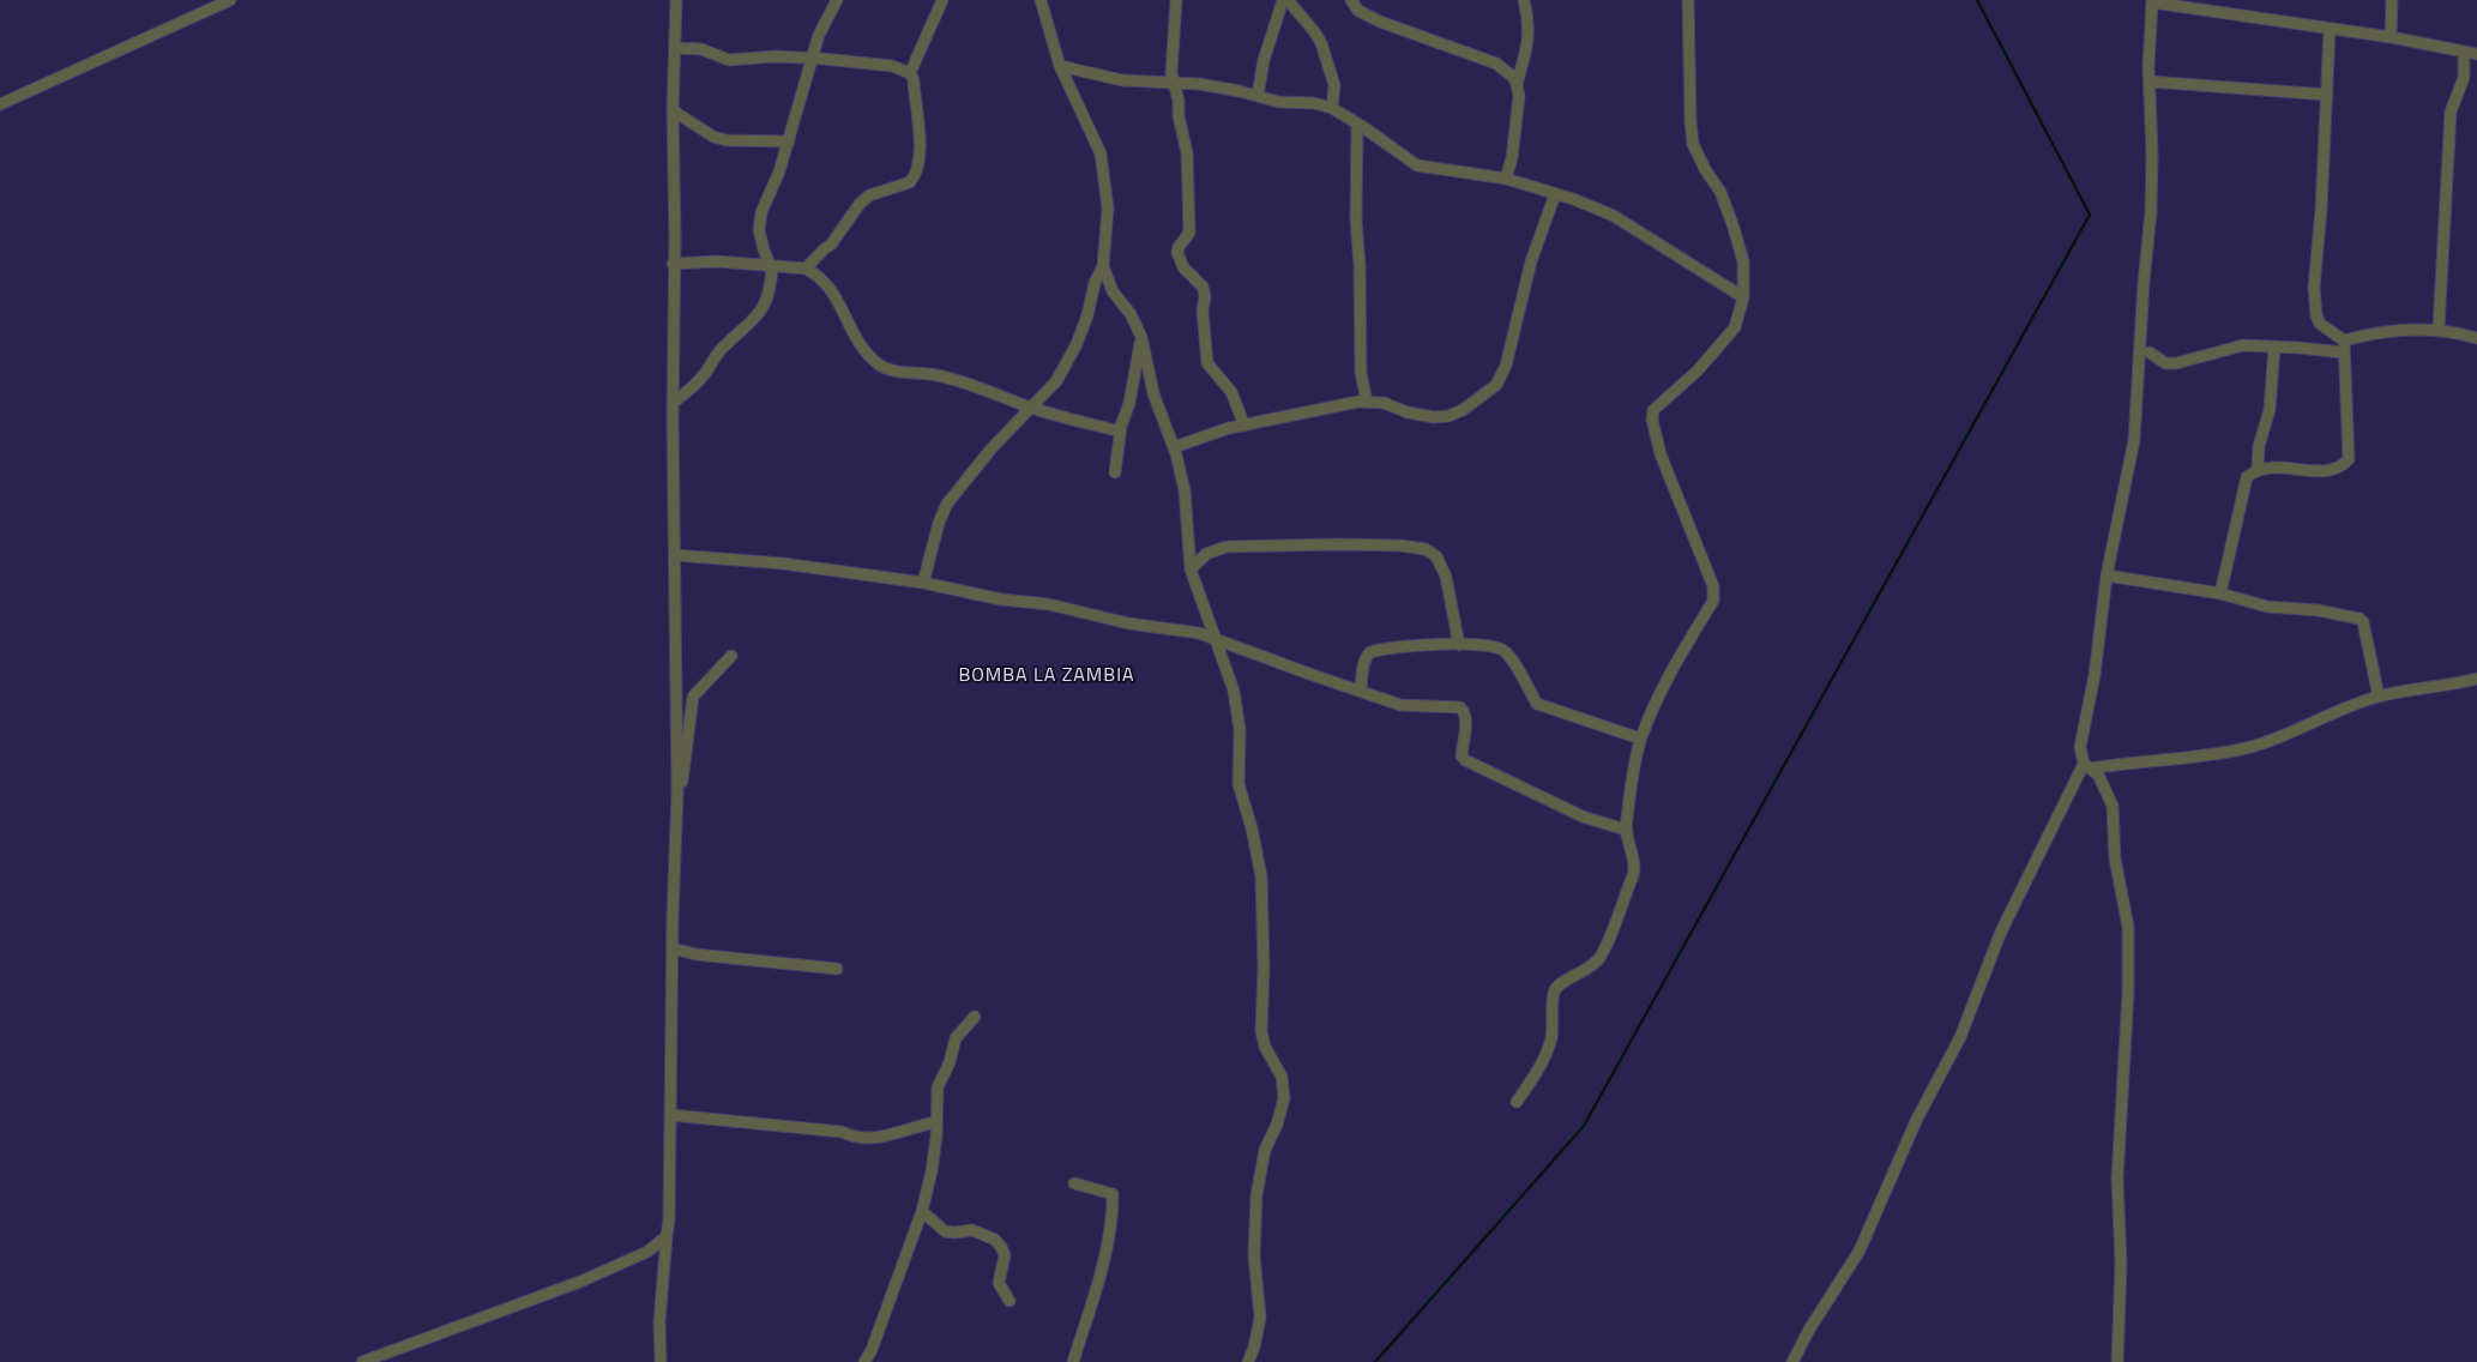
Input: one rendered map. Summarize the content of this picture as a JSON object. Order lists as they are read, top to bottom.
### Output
{
  "districts": ["BOMBA LA ZAMBIA"]
}
